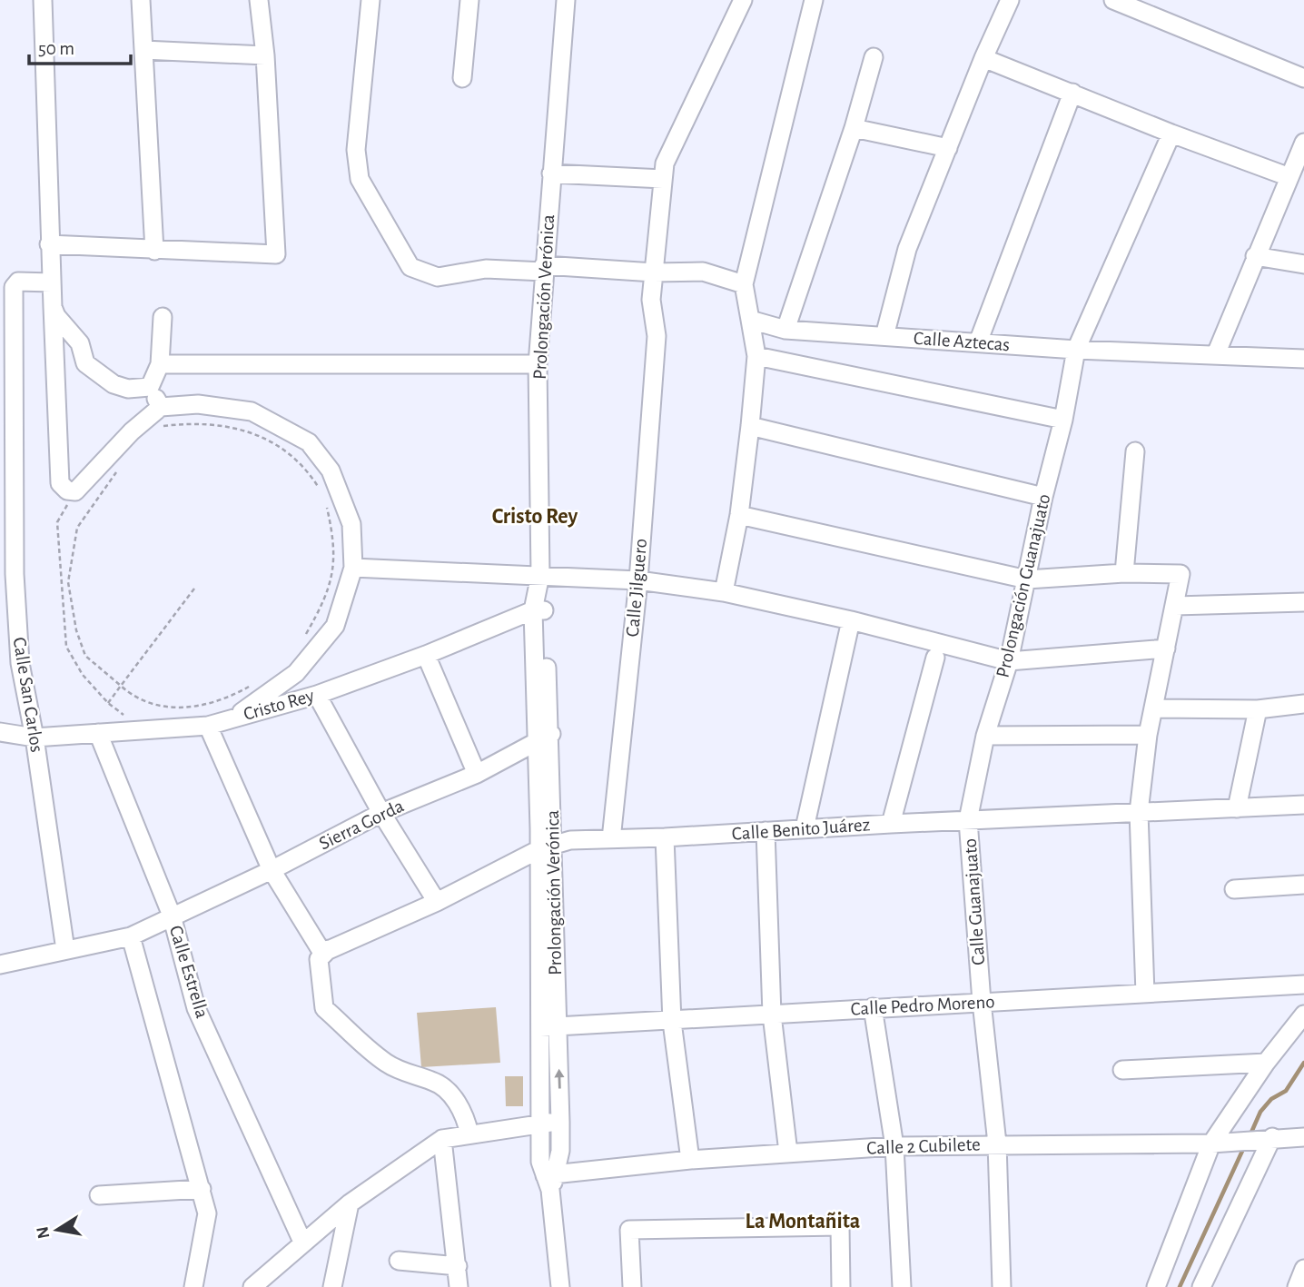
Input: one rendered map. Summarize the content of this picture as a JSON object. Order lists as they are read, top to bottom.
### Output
{
  "streets": {
    "street": [
      "Prolongación Verónica",
      "Calle Aztecas",
      "Prolongación Guanajuato",
      "Calle Jilguero",
      "Calle San Carlos",
      "Cristo Rey",
      "Sierra Gorda",
      "Calle Benito Juárez",
      "Calle Guanajuato",
      "Calle Estrella",
      "Calle Pedro Moreno",
      "Calle 2 Cubilete"
    ]
  },
  "crossings": [
    ["Prolongación Verónica", "Cristo Rey"],
    ["Prolongación Verónica", "Sierra Gorda"],
    ["Prolongación Verónica", "Calle Benito Juárez"],
    ["Prolongación Verónica", "Calle Pedro Moreno"],
    ["Prolongación Verónica", "Calle 2 Cubilete"],
    ["Calle Aztecas", "Prolongación Guanajuato"],
    ["Prolongación Guanajuato", "Calle Benito Juárez"],
    ["Prolongación Guanajuato", "Calle Guanajuato"],
    ["Calle Jilguero", "Calle Benito Juárez"],
    ["Calle San Carlos", "Cristo Rey"],
    ["Calle San Carlos", "Sierra Gorda"],
    ["Cristo Rey", "Calle Estrella"],
    ["Sierra Gorda", "Calle Estrella"],
    ["Calle Benito Juárez", "Calle Guanajuato"],
    ["Calle Guanajuato", "Calle Pedro Moreno"],
    ["Calle Guanajuato", "Calle 2 Cubilete"]
  ],
  "districts": ["Cristo Rey", "La Montañita"],
  "scale_bar": "50 m",
  "north": "left"
}
